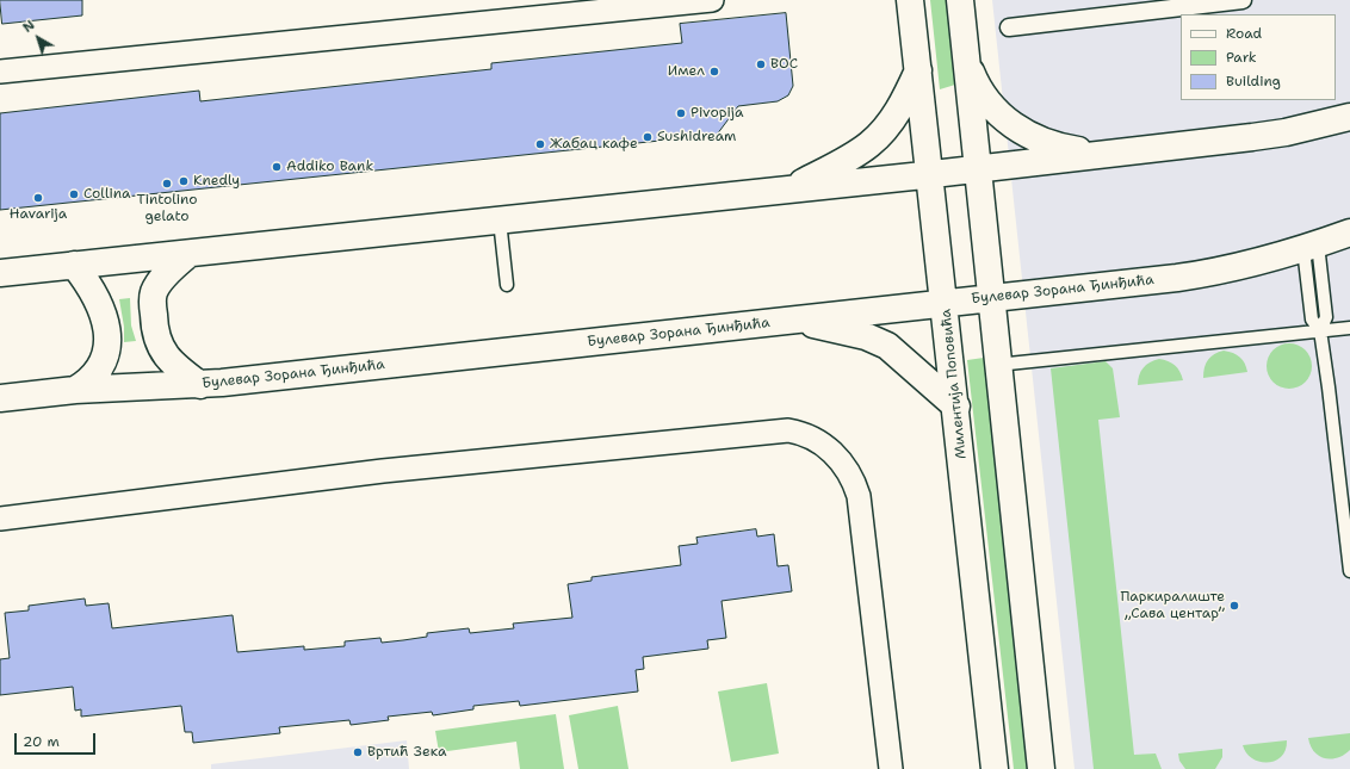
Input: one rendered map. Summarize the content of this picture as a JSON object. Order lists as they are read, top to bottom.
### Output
{
  "streets": {
    "street": ["Булевар Зорана Ђинђића", "Милентија Поповића"]
  },
  "crossings": [
    ["Булевар Зорана Ђинђића", "Милентија Поповића"]
  ],
  "places": [
    "BOC",
    "Имел",
    "Pivopija",
    "Sushidream",
    "Жабац кафе",
    "Addiko Bank",
    "Knedly",
    "Tintolino gelato",
    "Collina",
    "Havarija",
    "Паркиралиште „Сава центар”",
    "Вртић Зека"
  ],
  "legend": ["Road", "Park", "Building"],
  "scale_bar": "20 m",
  "north": "top left"
}
